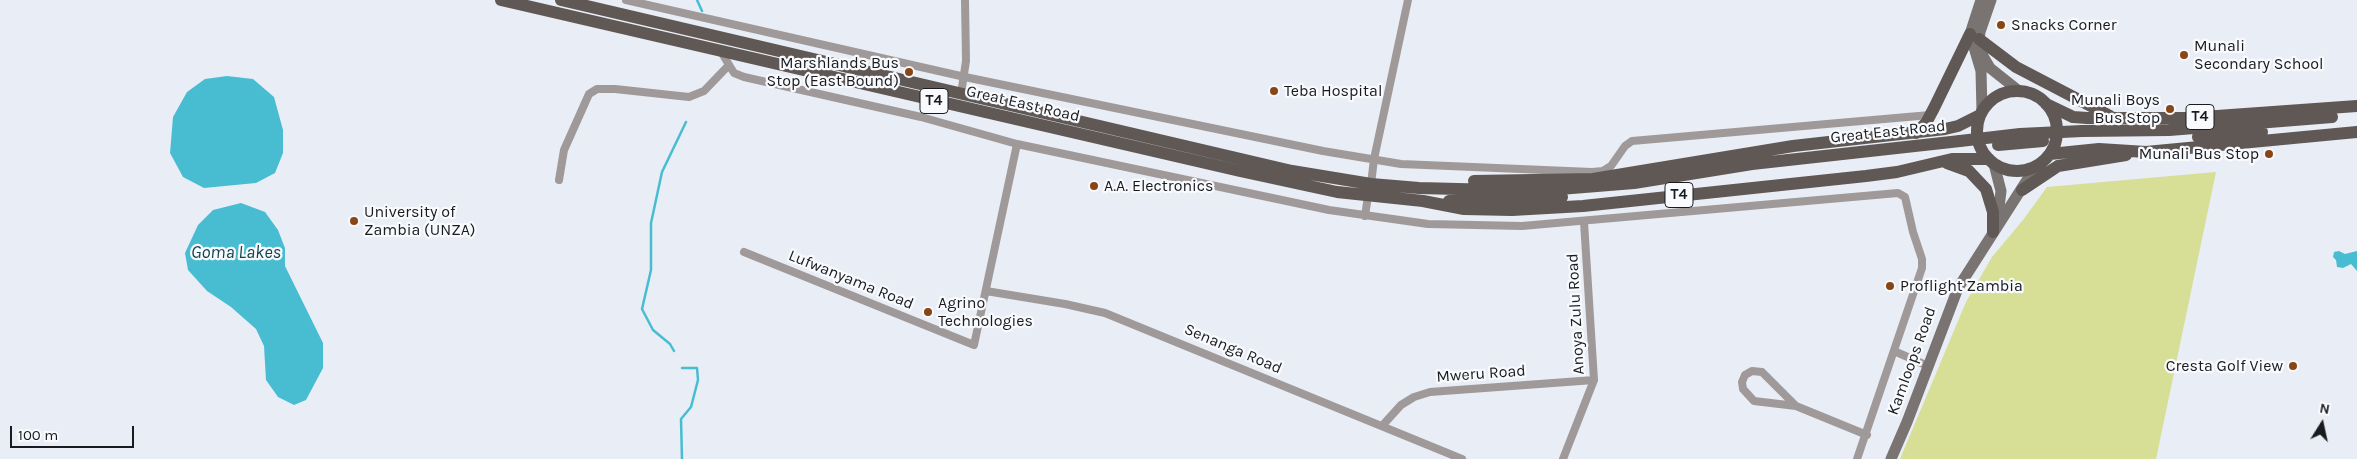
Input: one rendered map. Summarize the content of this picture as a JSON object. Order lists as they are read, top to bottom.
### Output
{
  "streets": {
    "main road": ["T4", "Great East Road", "Kamloops Road"],
    "street": [
      "Lufwanyama Road",
      "Anoya Zulu Road",
      "Senanga Road",
      "Mweru Road"
    ]
  },
  "crossings": [
    ["T4", "Great East Road"],
    ["T4", "Kamloops Road"],
    ["Great East Road", "Kamloops Road"],
    ["Lufwanyama Road", "Senanga Road"],
    ["Anoya Zulu Road", "Mweru Road"],
    ["Senanga Road", "Mweru Road"]
  ],
  "water": ["Goma Lakes"],
  "places": [
    "Snacks Corner",
    "Munali Secondary School",
    "Marshlands Bus Stop (East Bound)",
    "Teba Hospital",
    "Munali Boys Bus Stop",
    "Munali Bus Stop",
    "A.A. Electronics",
    "University of Zambia (UNZA)",
    "Proflight Zambia",
    "Agrino Technologies",
    "Cresta Golf View"
  ],
  "scale_bar": "100 m",
  "north": "top"
}
